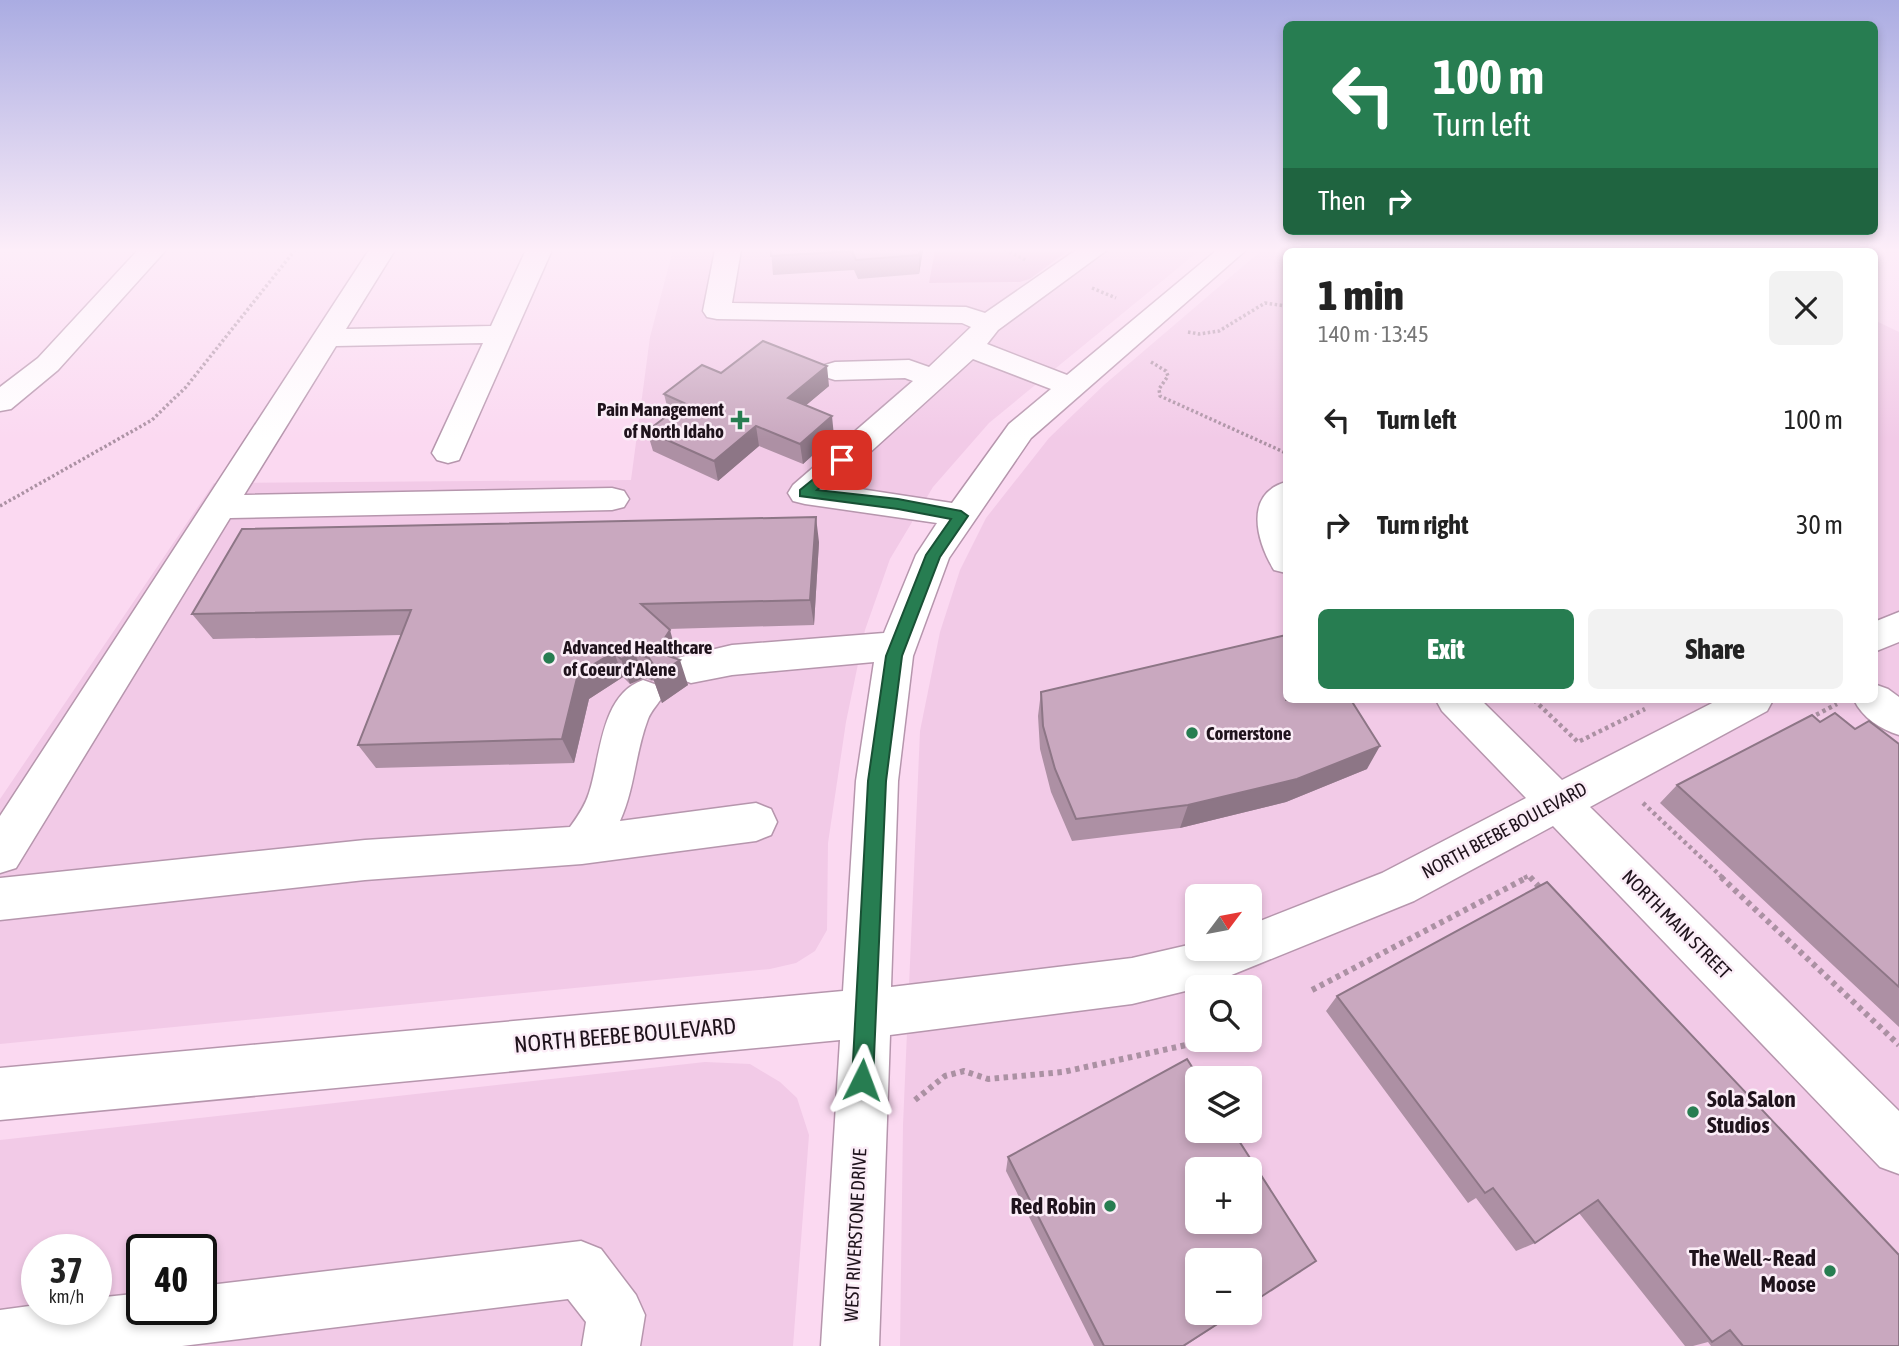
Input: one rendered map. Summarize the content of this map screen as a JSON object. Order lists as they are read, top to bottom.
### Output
{
  "streets": {
    "street": ["NORTH BEEBE BOULEVARD", "NORTH MAIN STREET", "WEST RIVERSTONE DRIVE"]
  },
  "crossings": [
    ["NORTH BEEBE BOULEVARD", "NORTH MAIN STREET"],
    ["NORTH BEEBE BOULEVARD", "WEST RIVERSTONE DRIVE"]
  ],
  "places": {
    "health": ["Pain Management of North Idaho"],
    "other": [
      "Advanced Healthcare of Coeur d'Alene",
      "Cornerstone",
      "Sola Salon Studios",
      "Red Robin",
      "The Well~Read Moose"
    ]
  },
  "north": "top right",
  "page": {
    "turn": ["100 m", "Turn left"],
    "then": "Then",
    "heading": ["1 min", "140 m · 13:45"],
    "list": [
      {
        "name": "Turn left",
        "value": "100 m"
      },
      {
        "name": "Turn right",
        "value": "30 m"
      }
    ],
    "buttons": ["Exit", "Share"],
    "map_buttons": ["+", "−"],
    "speed": "37 km/h",
    "limit": "40"
  }
}
